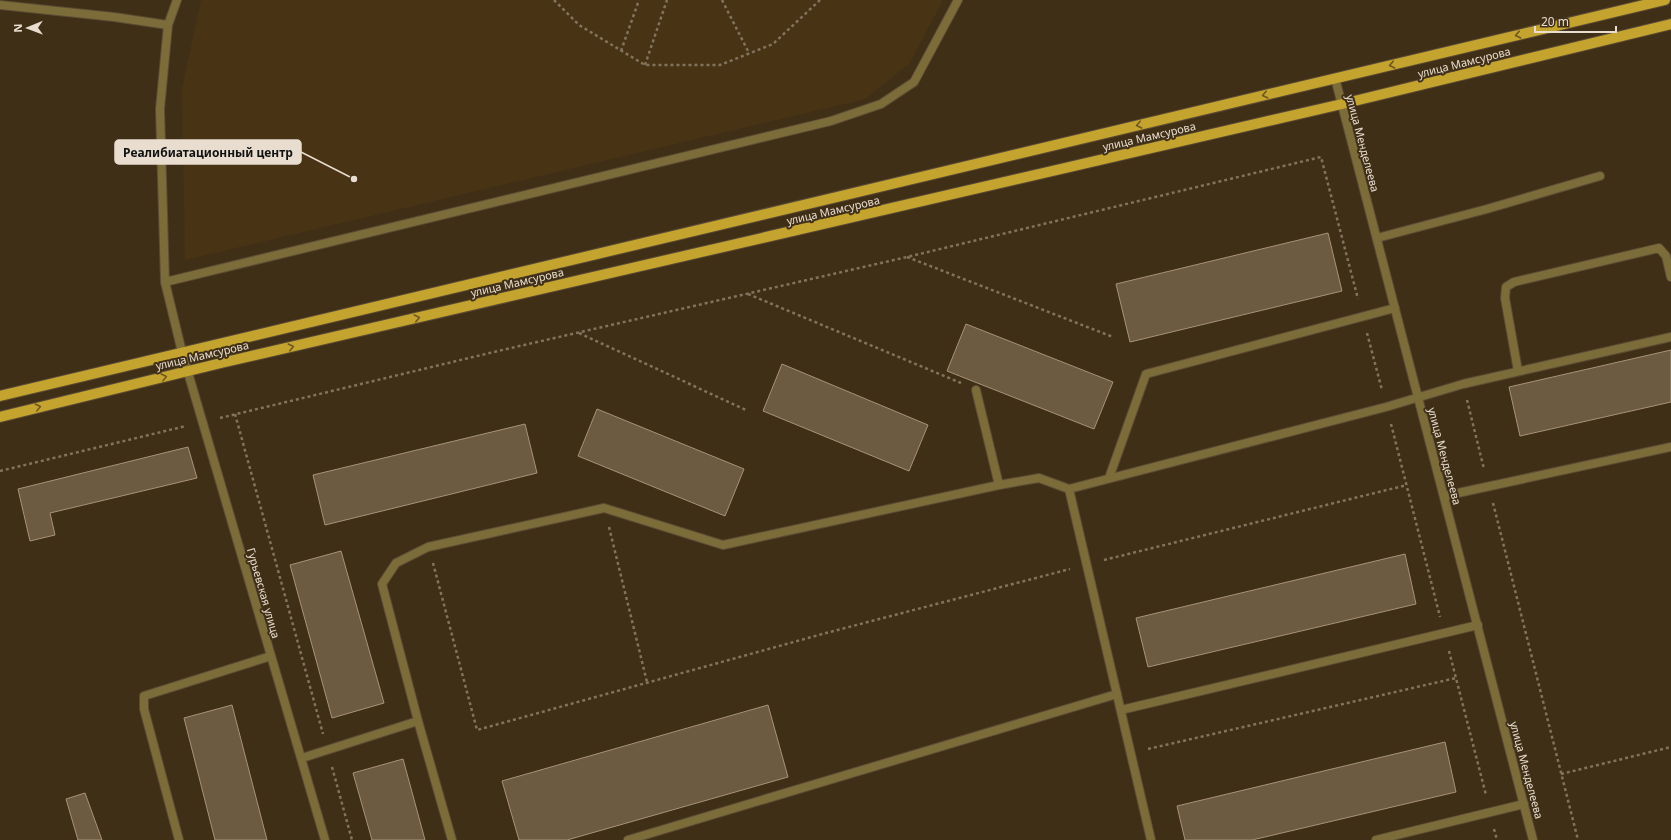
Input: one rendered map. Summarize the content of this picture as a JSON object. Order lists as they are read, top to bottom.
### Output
{
  "streets": {
    "main road": ["улица Мамсурова"],
    "street": ["улица Менделеева", "Гурьевская улица"]
  },
  "crossings": [
    ["улица Мамсурова", "улица Менделеева"],
    ["улица Мамсурова", "Гурьевская улица"]
  ],
  "places": ["Реалибиатационный центр"],
  "scale_bar": "20 m",
  "north": "left"
}
